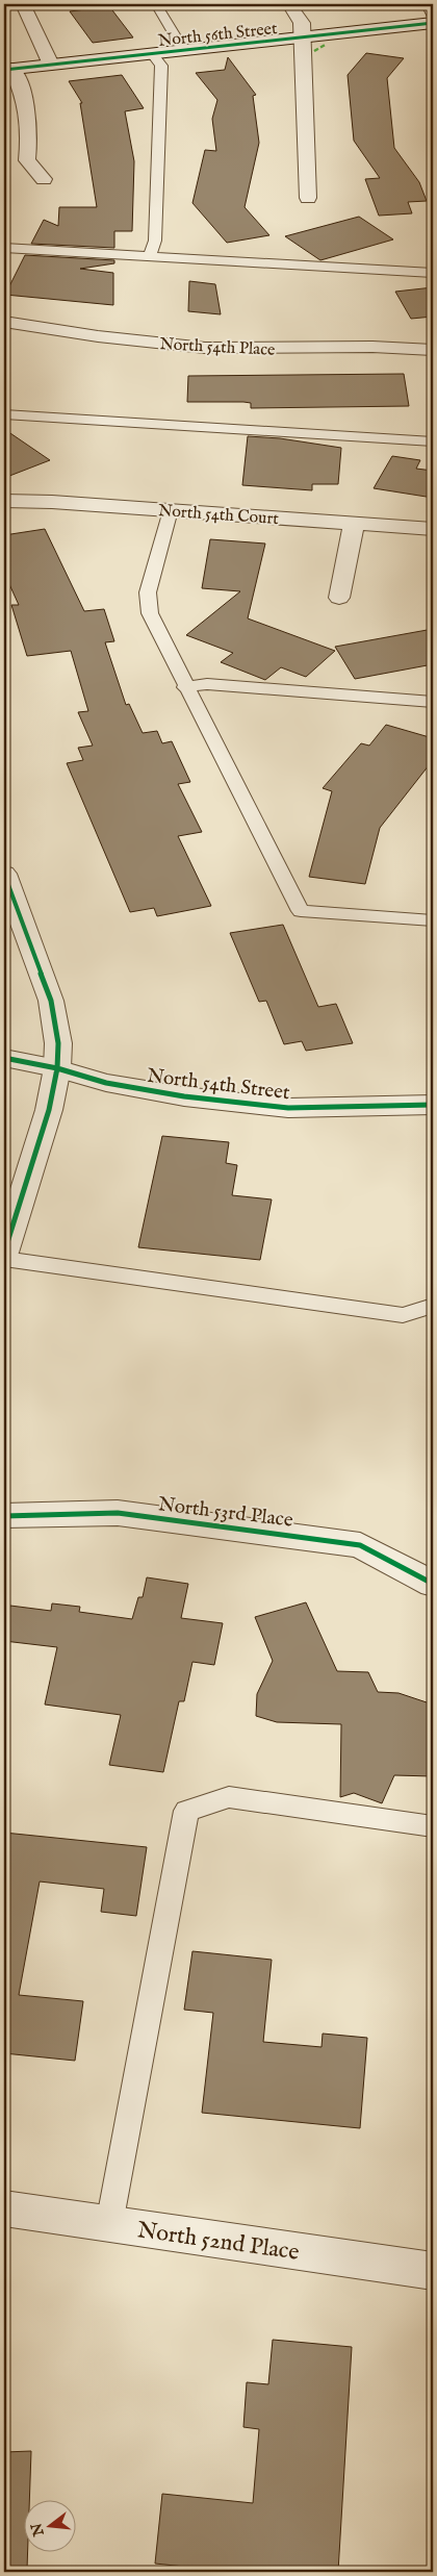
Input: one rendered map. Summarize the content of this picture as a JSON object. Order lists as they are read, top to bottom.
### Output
{
  "streets": {
    "street": [
      "North 56th Street",
      "North 54th Place",
      "North 54th Court",
      "North 54th Street",
      "North 53rd Place",
      "North 52nd Place"
    ]
  },
  "north": "left"
}
